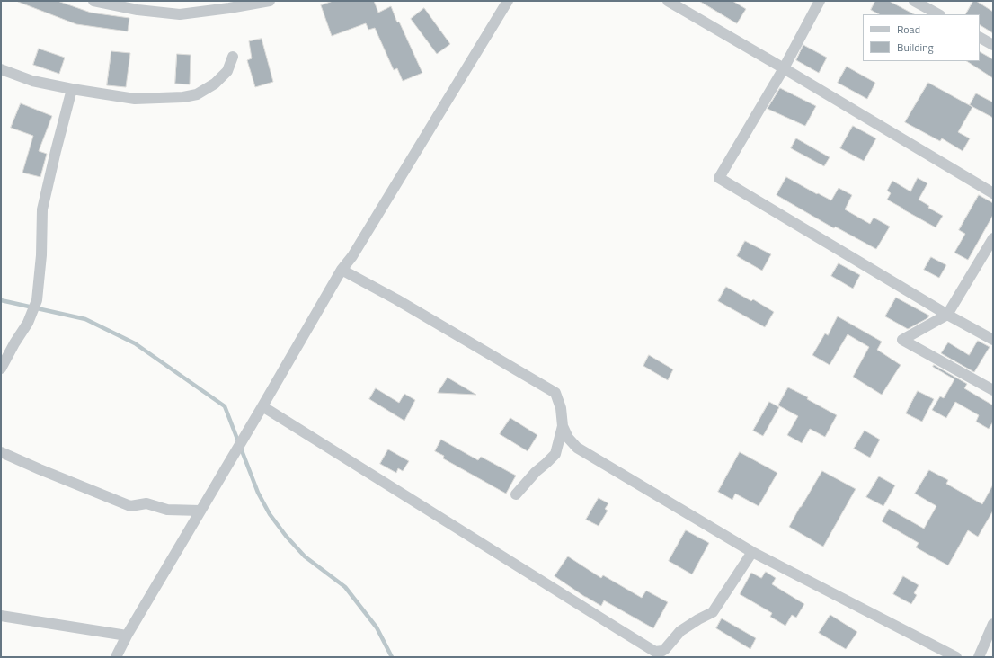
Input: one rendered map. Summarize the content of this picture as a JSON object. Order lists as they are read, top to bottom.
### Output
{
  "legend": ["Road", "Building"]
}
